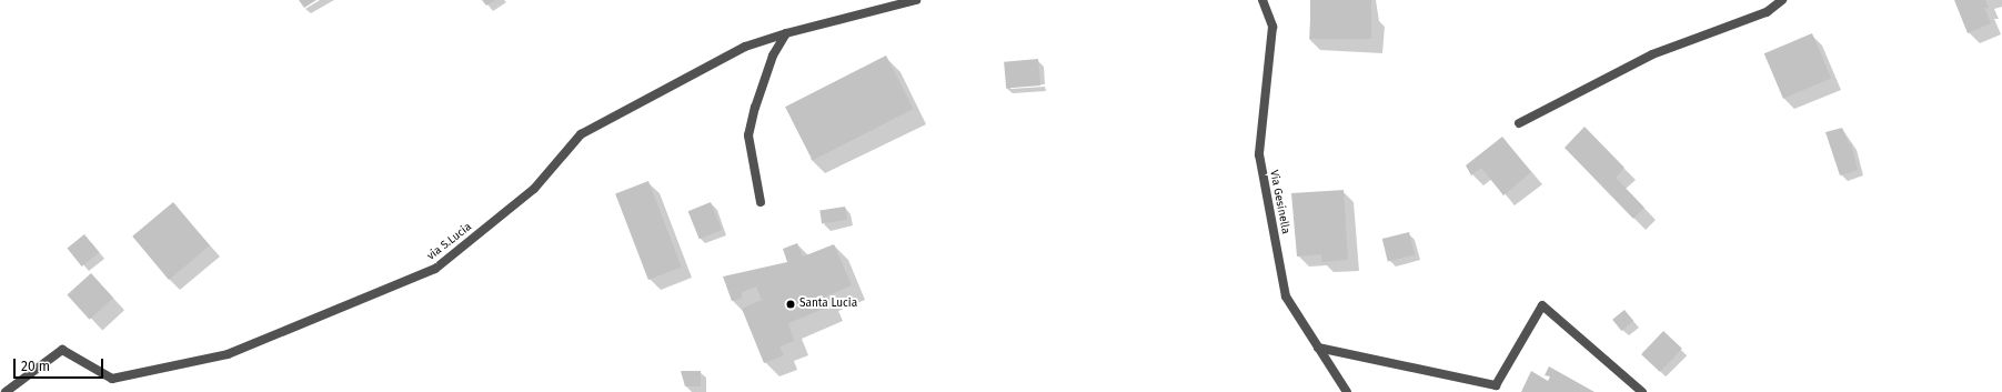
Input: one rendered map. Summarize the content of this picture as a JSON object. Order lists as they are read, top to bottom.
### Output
{
  "streets": {
    "street": ["Via Gesinella", "via S.Lucia"]
  },
  "places": ["Santa Lucia"],
  "scale_bar": "20 m"
}
